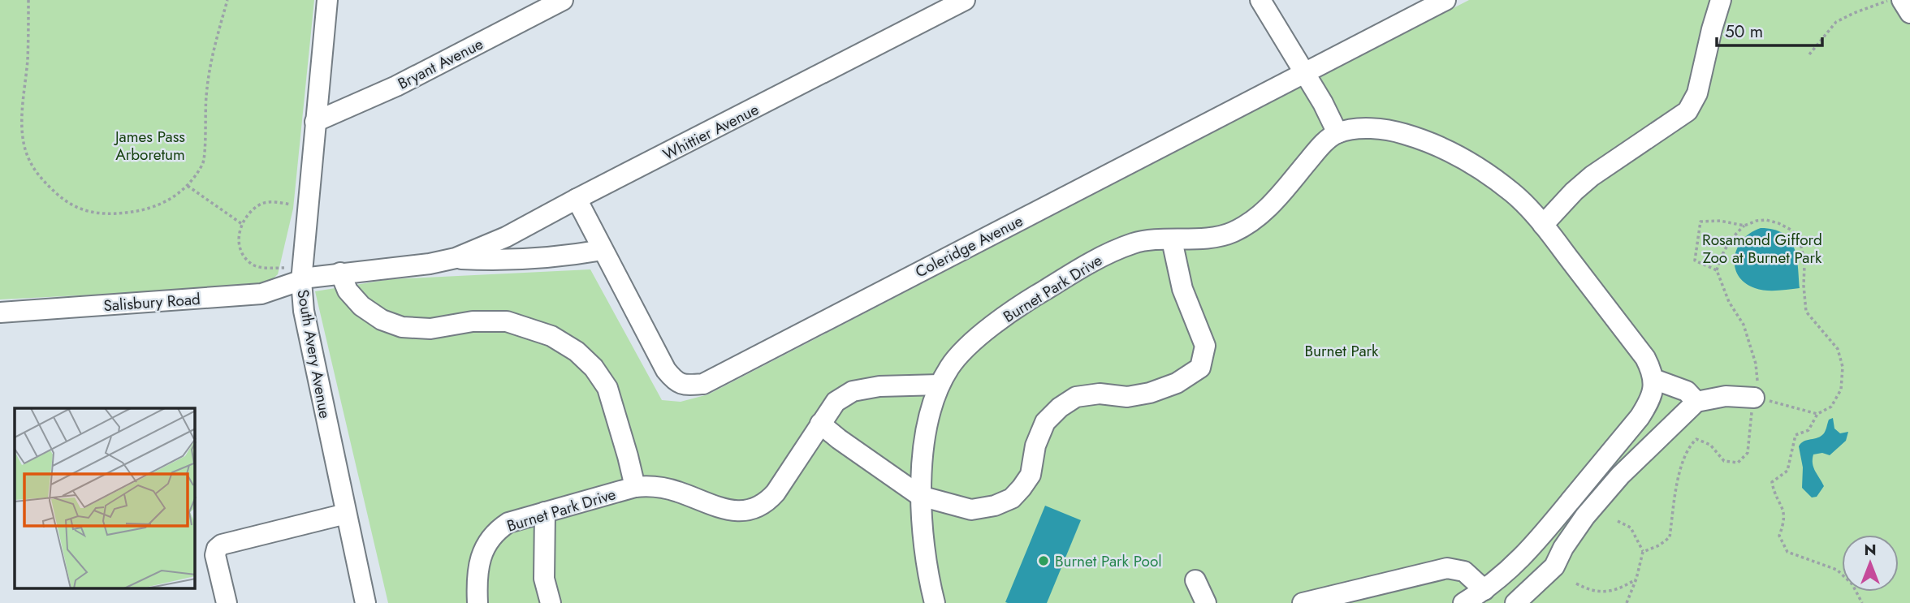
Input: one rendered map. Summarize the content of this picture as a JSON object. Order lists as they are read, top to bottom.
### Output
{
  "streets": {
    "street": [
      "Bryant Avenue",
      "Whittier Avenue",
      "Coleridge Avenue",
      "Burnet Park Drive",
      "Salisbury Road",
      "South Avery Avenue"
    ]
  },
  "crossings": [
    ["Bryant Avenue", "South Avery Avenue"],
    ["Whittier Avenue", "Coleridge Avenue"],
    ["Whittier Avenue", "Burnet Park Drive"],
    ["Whittier Avenue", "Salisbury Road"],
    ["Whittier Avenue", "South Avery Avenue"],
    ["Salisbury Road", "South Avery Avenue"]
  ],
  "parks": ["James Pass Arboretum", "Rosamond Gifford Zoo at Burnet Park", "Burnet Park"],
  "places": ["Burnet Park Pool"],
  "scale_bar": "50 m",
  "north": "top"
}
